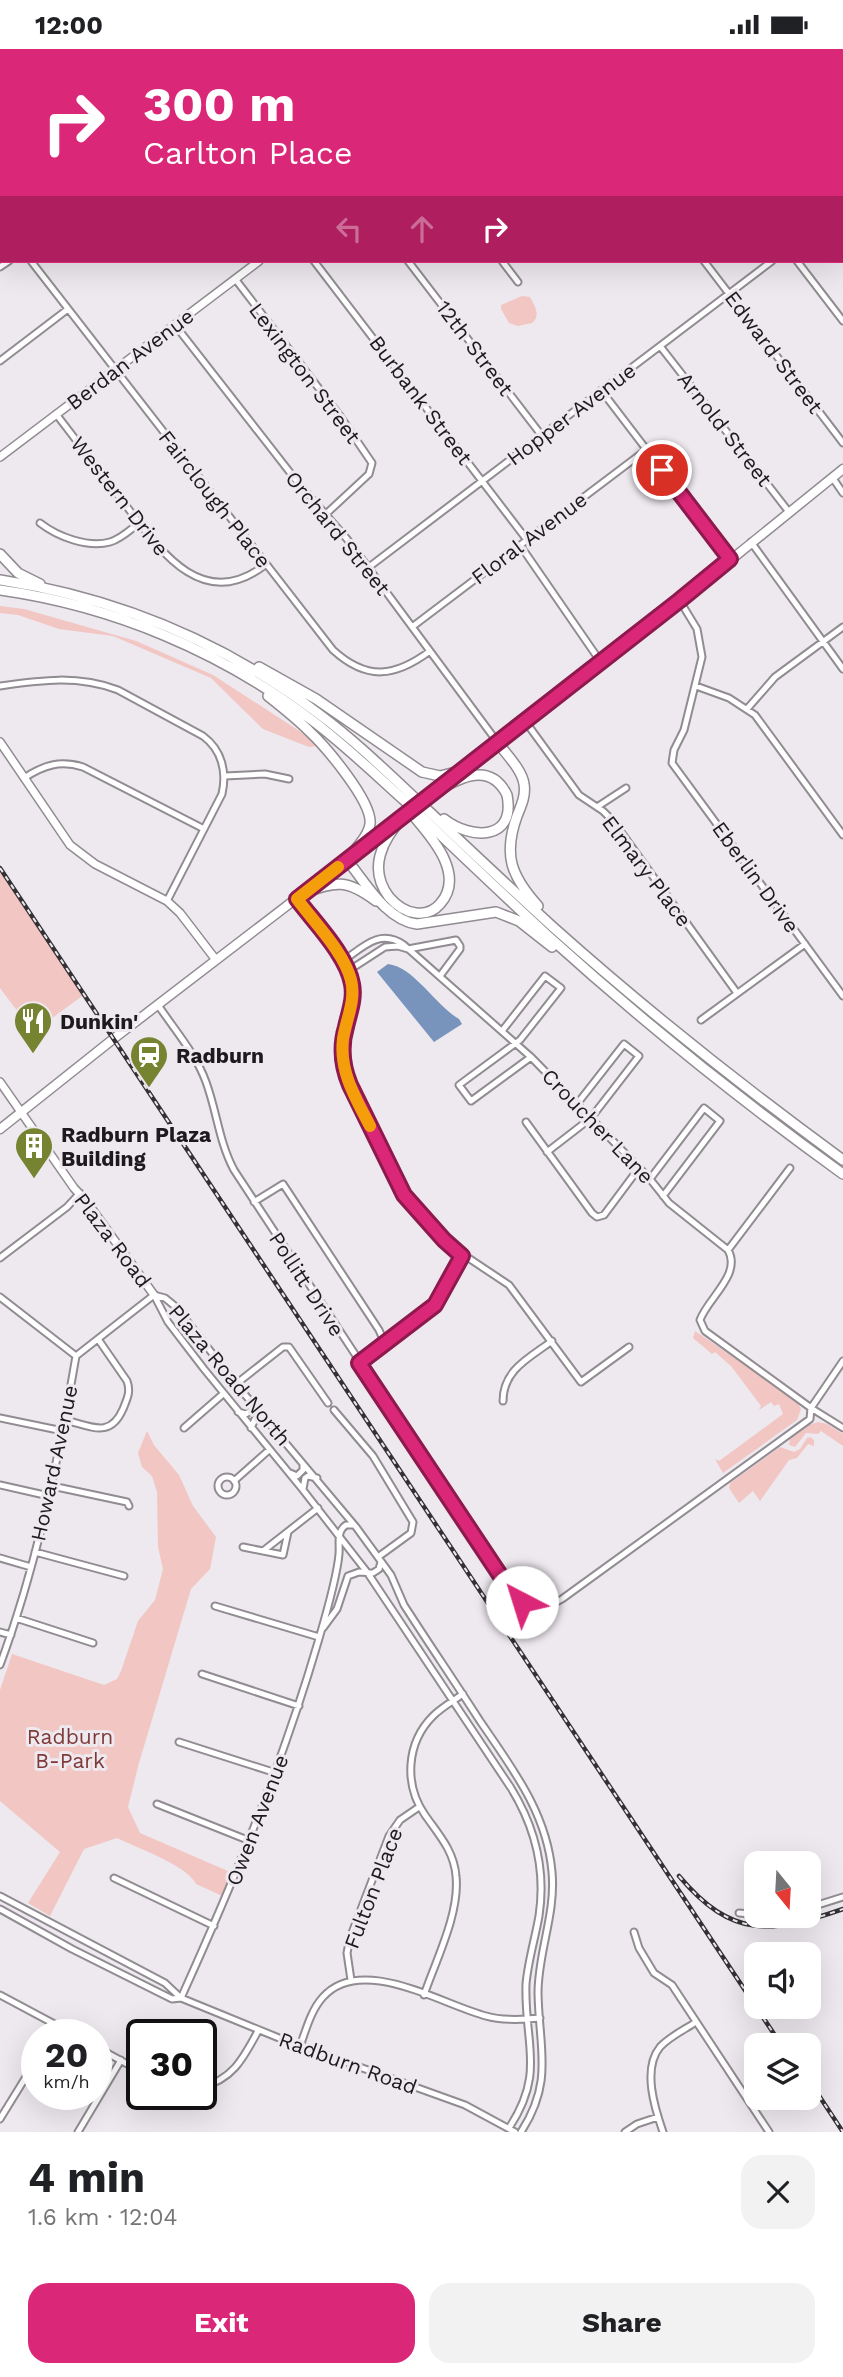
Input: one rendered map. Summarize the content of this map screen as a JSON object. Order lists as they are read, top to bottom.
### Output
{
  "streets": {
    "street": [
      "12th Street",
      "Edward Street",
      "Berdan Avenue",
      "Lexington Street",
      "Burbank Street",
      "Hopper Avenue",
      "Arnold Street",
      "Western Drive",
      "Fairclough Place",
      "Orchard Street",
      "Floral Avenue",
      "Elmary Place",
      "Eberlin Drive",
      "Croucher Lane",
      "Plaza Road",
      "Pollitt Drive",
      "Plaza Road North",
      "Howard Avenue",
      "Owen Avenue",
      "Fulton Place",
      "Radburn Road"
    ]
  },
  "crossings": [
    ["12th Street", "Hopper Avenue"],
    ["Edward Street", "Hopper Avenue"],
    ["Berdan Avenue", "Lexington Street"],
    ["Berdan Avenue", "Western Drive"],
    ["Berdan Avenue", "Fairclough Place"],
    ["Berdan Avenue", "Orchard Street"],
    ["Lexington Street", "Orchard Street"],
    ["Burbank Street", "Hopper Avenue"],
    ["Burbank Street", "Floral Avenue"],
    ["Hopper Avenue", "Arnold Street"],
    ["Hopper Avenue", "Orchard Street"],
    ["Western Drive", "Fairclough Place"],
    ["Fairclough Place", "Orchard Street"],
    ["Orchard Street", "Floral Avenue"],
    ["Plaza Road", "Plaza Road North"],
    ["Plaza Road", "Howard Avenue"],
    ["Plaza Road North", "Howard Avenue"],
    ["Plaza Road North", "Owen Avenue"],
    ["Plaza Road North", "Radburn Road"],
    ["Owen Avenue", "Radburn Road"]
  ],
  "parks": ["Radburn B-Park"],
  "places": {
    "restaurant": ["Dunkin'"],
    "station": ["Radburn"],
    "building": ["Radburn Plaza Building"]
  },
  "north": "bottom",
  "page": {
    "status": "12:00",
    "turn": ["300 m", "Carlton Place"],
    "speed": "20 km/h",
    "limit": "30",
    "heading": ["4 min", "1.6 km · 12:04"],
    "buttons": ["Exit", "Share"]
  }
}
